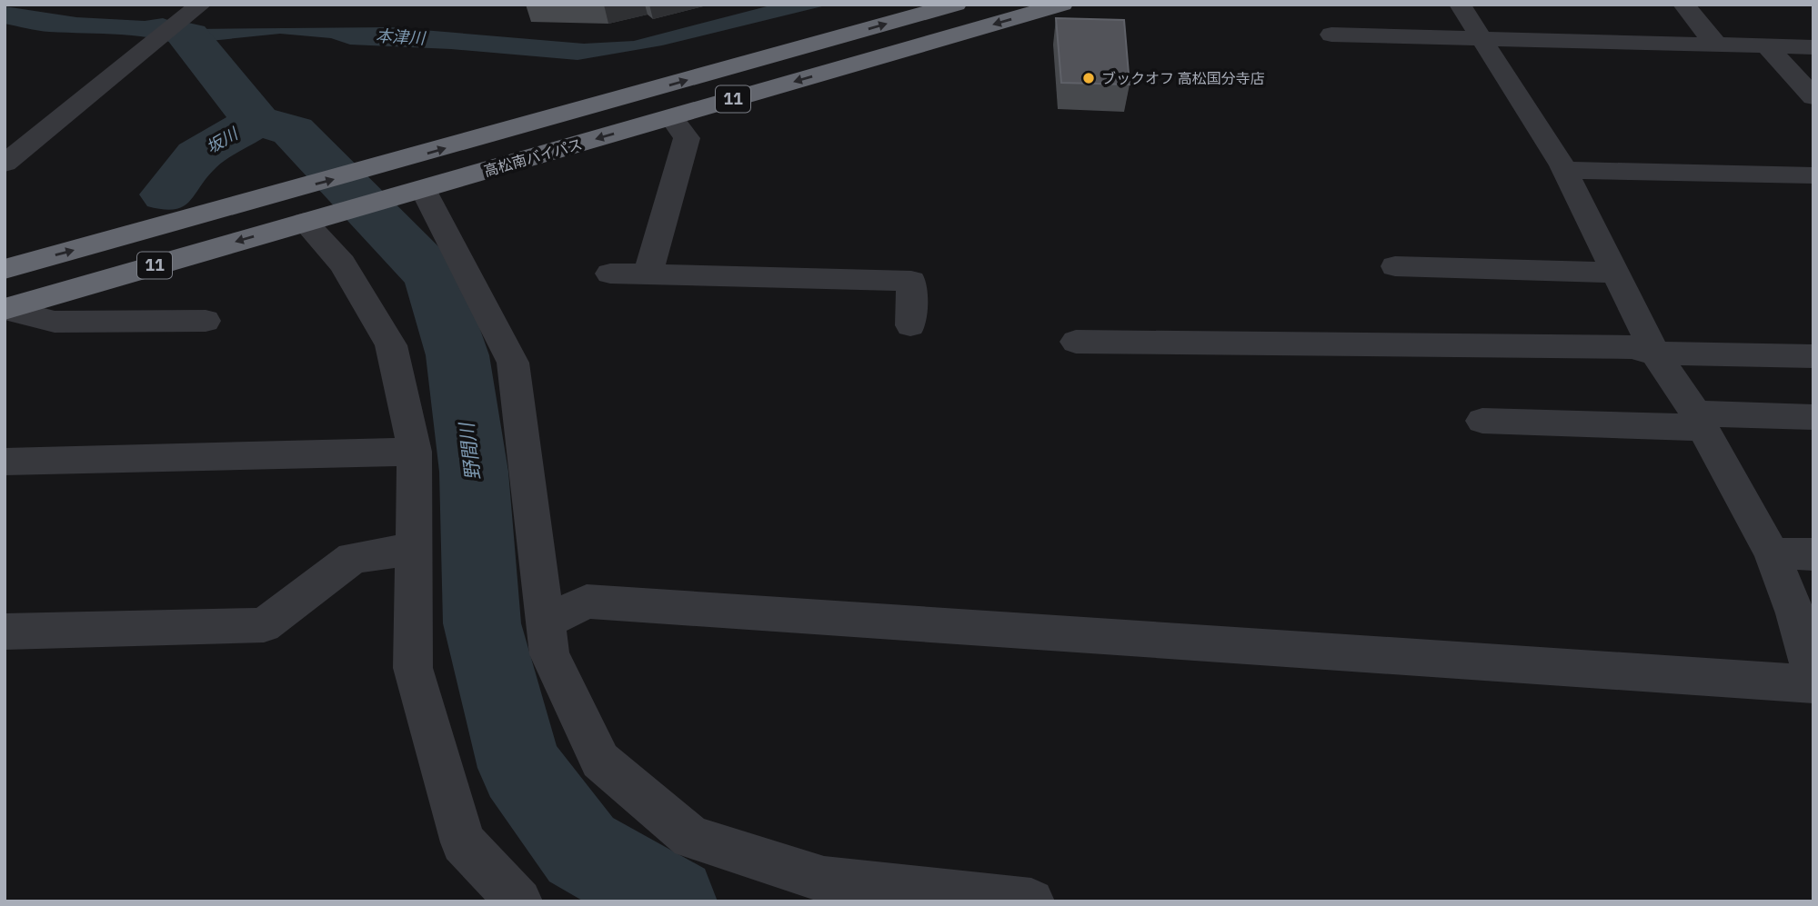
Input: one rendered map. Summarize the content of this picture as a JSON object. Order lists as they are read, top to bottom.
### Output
{
  "streets": {
    "highway": ["11", "高松南バイパス"]
  },
  "water": ["本津川", "坂川", "野間川"],
  "places": ["ブックオフ 高松国分寺店"]
}
